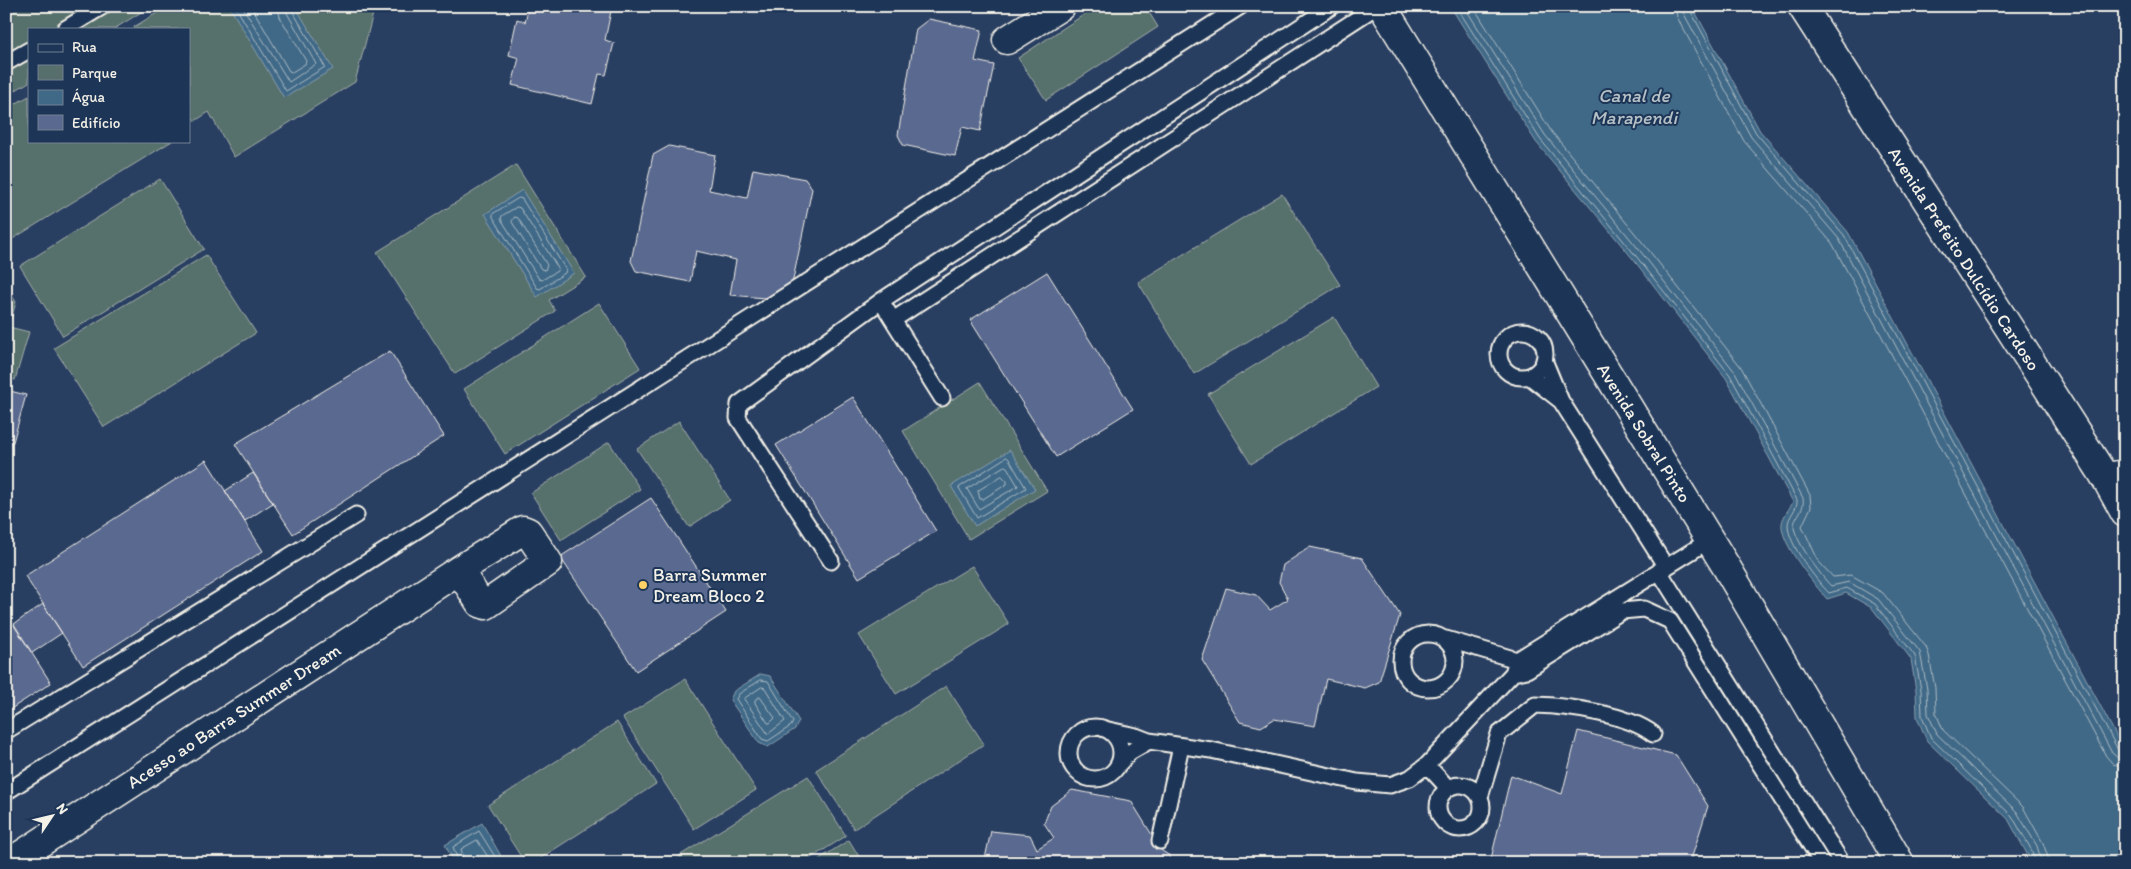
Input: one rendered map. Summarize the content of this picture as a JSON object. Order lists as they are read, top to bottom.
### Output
{
  "streets": {
    "street": ["Avenida Prefeito Dulcídio Cardoso", "Avenida Sobral Pinto", "Acesso ao Barra Summer Dream"]
  },
  "water": ["Canal de Marapendi"],
  "places": ["Barra Summer Dream Bloco 2"],
  "legend": [
    "Rua",
    "Parque",
    "Água",
    "Edifício"
  ],
  "north": "top right"
}
